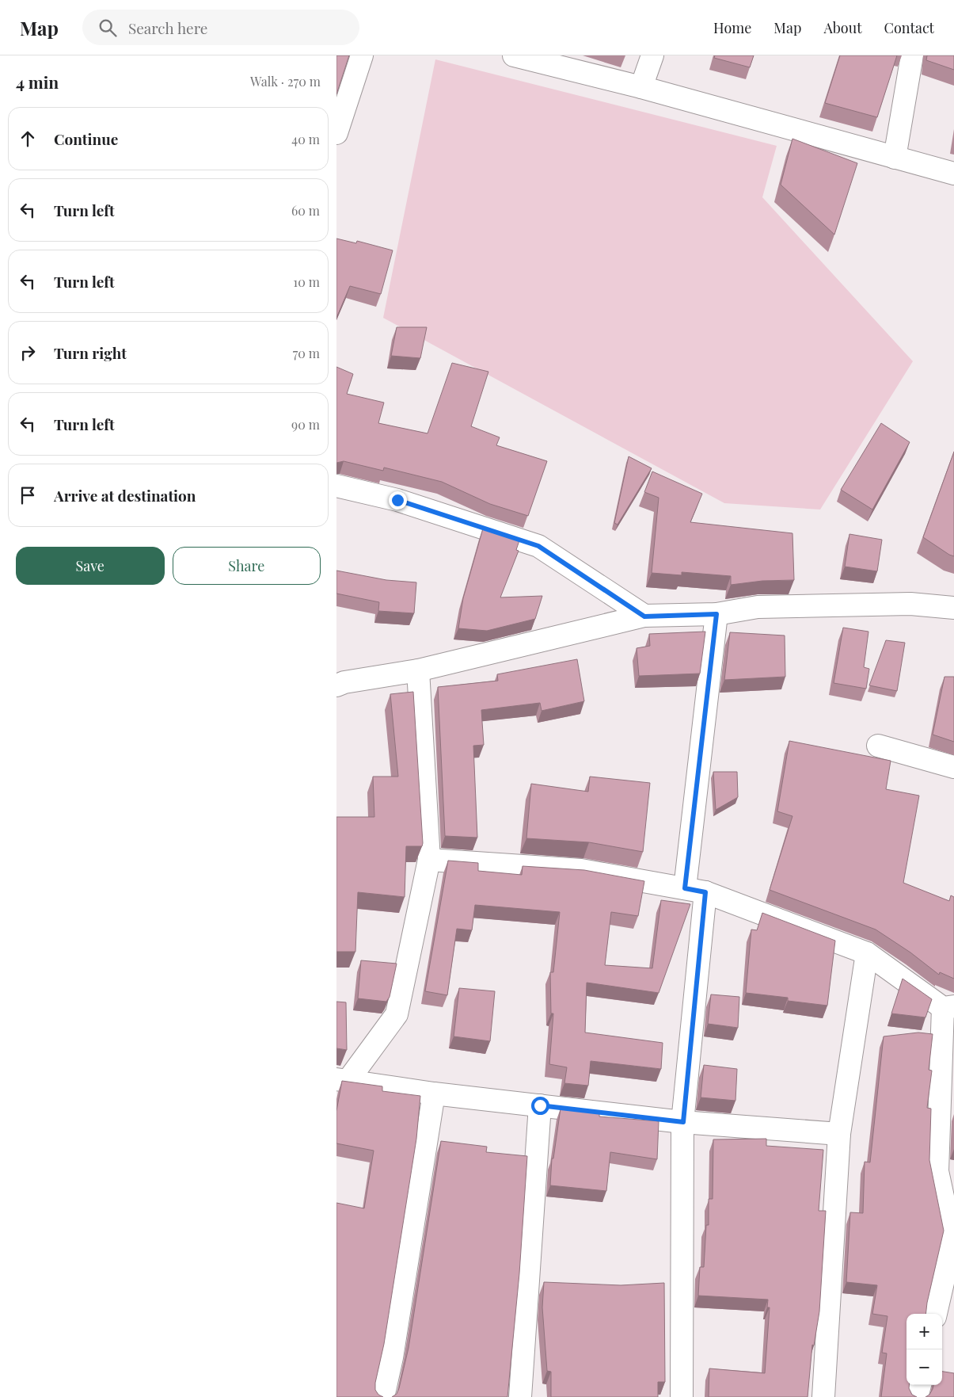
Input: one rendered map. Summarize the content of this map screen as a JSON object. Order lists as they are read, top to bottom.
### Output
{
  "page": {
    "header": "Map",
    "search": "Search here",
    "nav": [
      "Home",
      "Map",
      "About",
      "Contact"
    ],
    "heading": ["4 min", "Walk · 270 m"],
    "list": [
      ["Continue", "40 m"],
      ["Turn left", "60 m"],
      ["Turn left", "10 m"],
      ["Turn right", "70 m"],
      ["Turn left", "90 m"],
      "Arrive at destination"
    ],
    "buttons": ["Save", "Share"],
    "map_buttons": ["+", "−"]
  }
}
